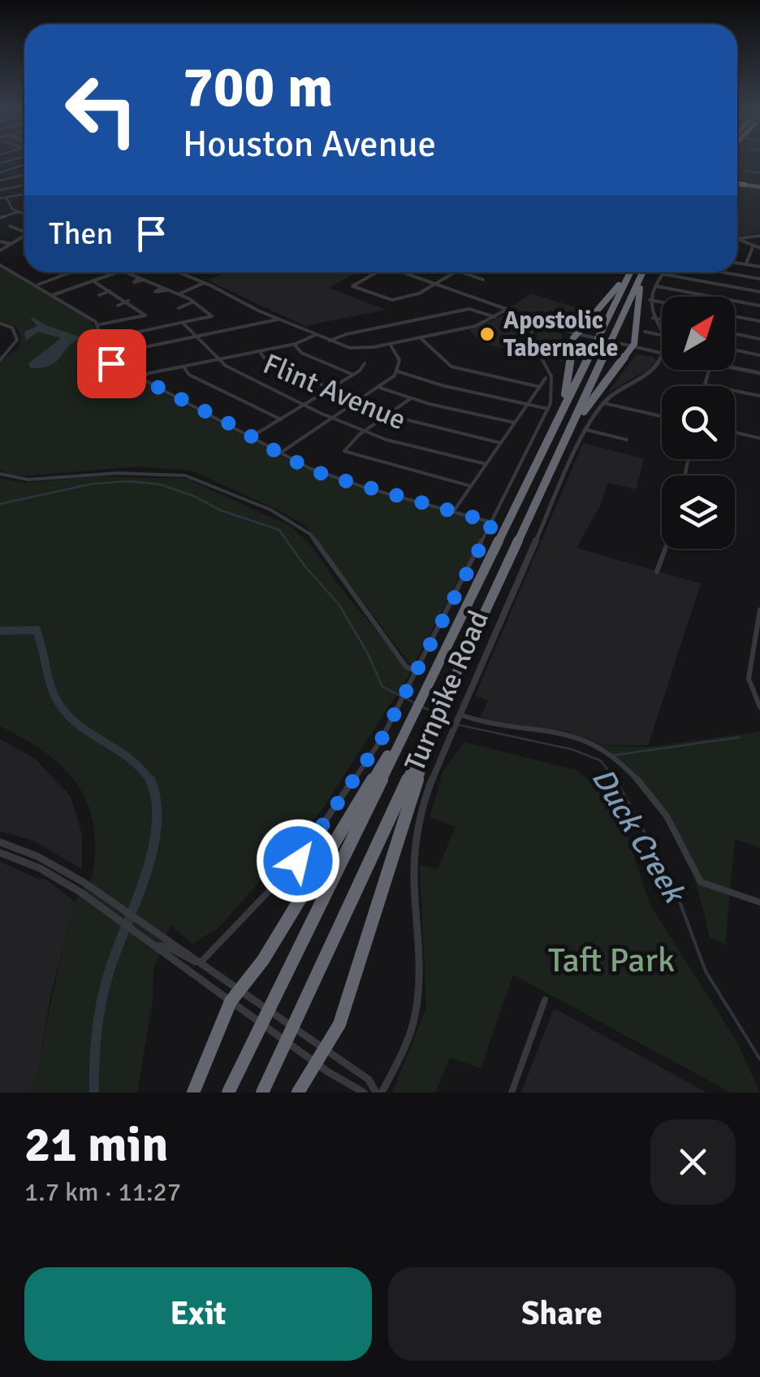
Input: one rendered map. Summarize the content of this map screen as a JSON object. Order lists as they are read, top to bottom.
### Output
{
  "streets": {
    "street": ["Flint Avenue", "Turnpike Road"]
  },
  "water": ["Duck Creek"],
  "parks": ["Taft Park"],
  "places": ["Apostolic Tabernacle"],
  "north": "top right",
  "page": {
    "turn": ["700 m", "Houston Avenue"],
    "then": "Then",
    "heading": ["21 min", "1.7 km · 11:27"],
    "buttons": ["Exit", "Share"]
  }
}
